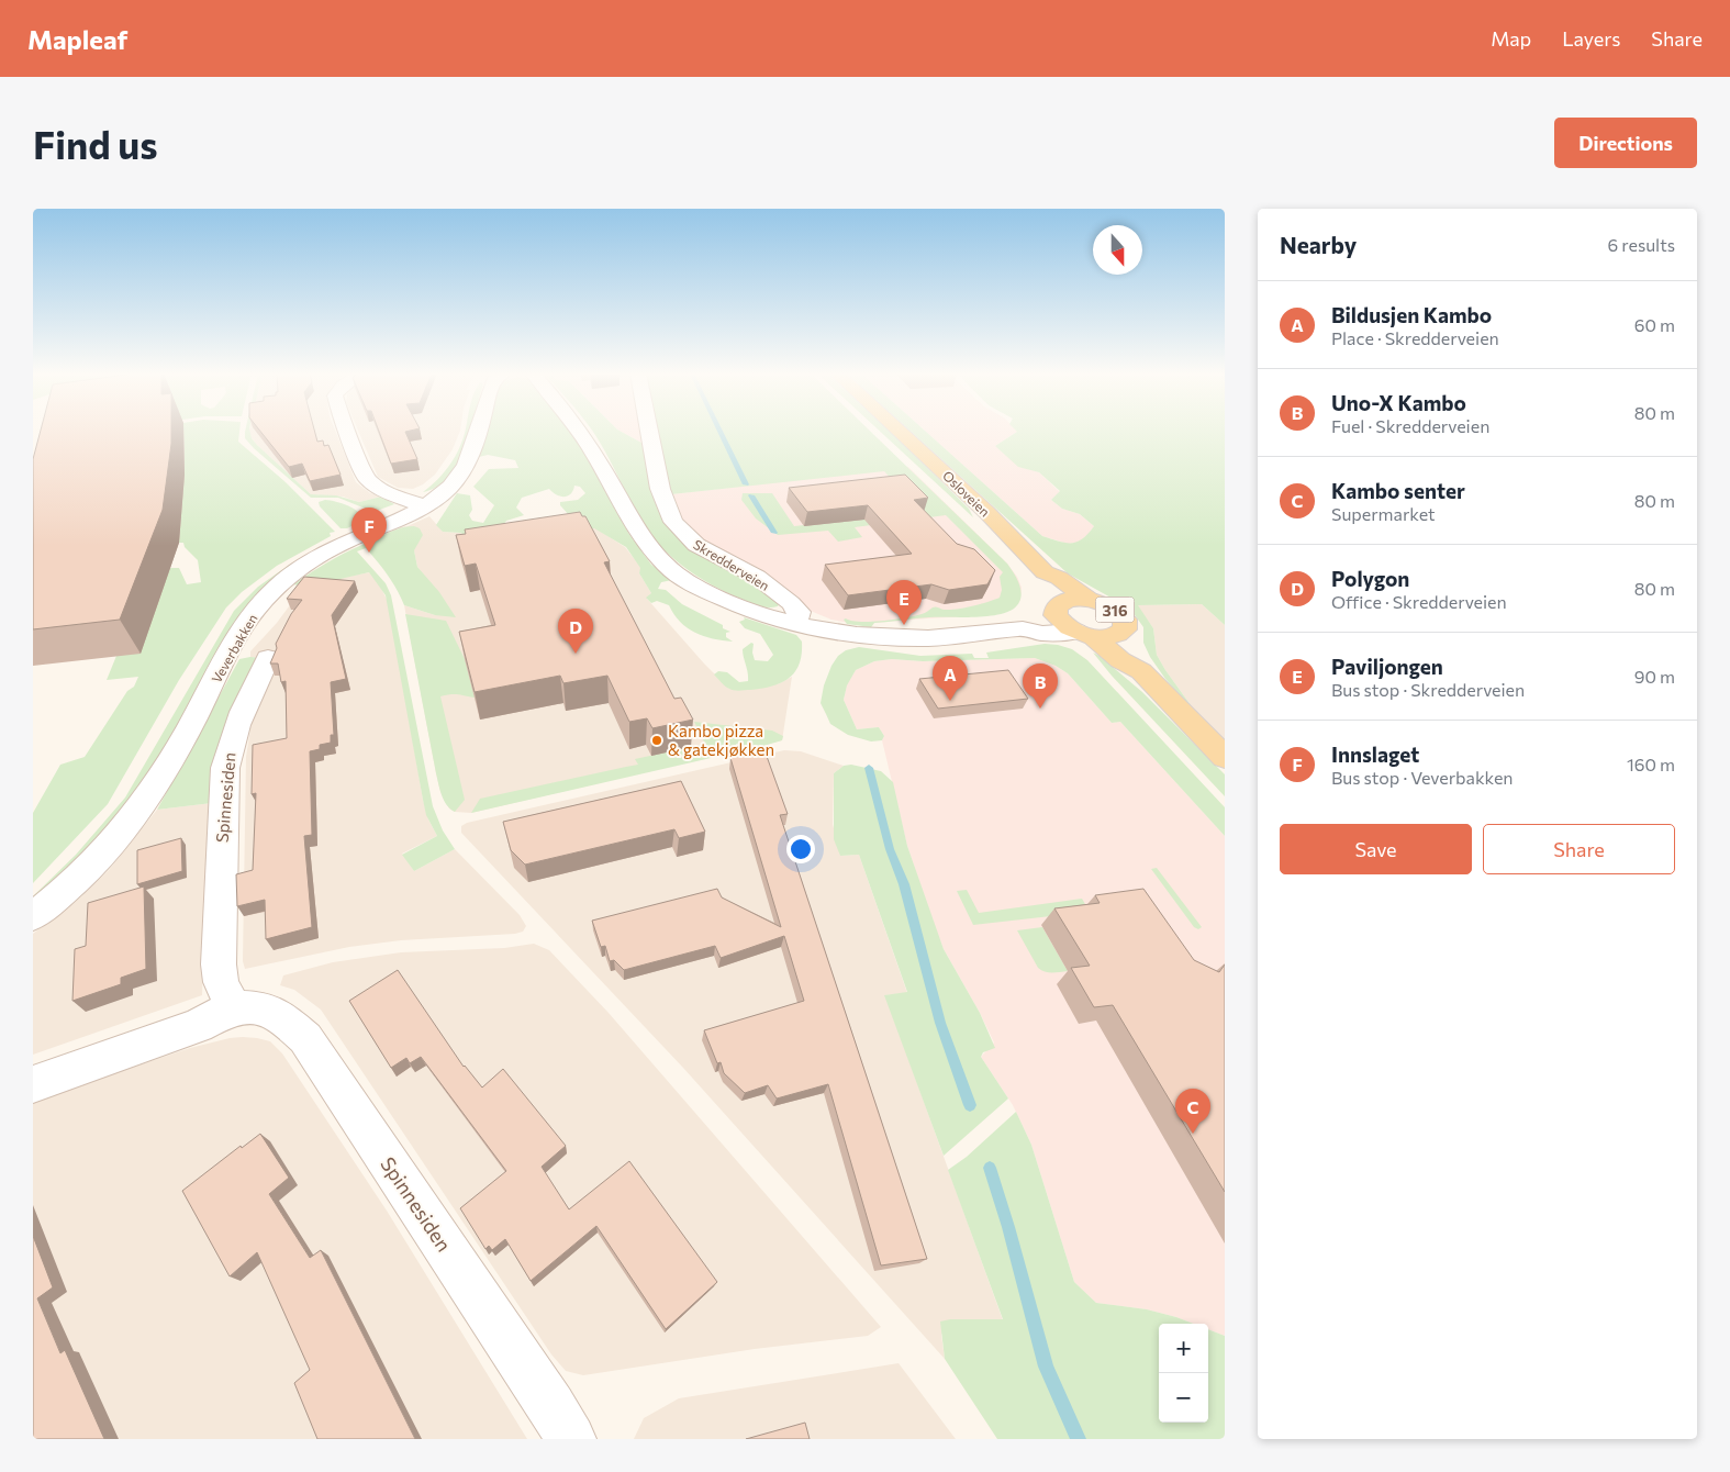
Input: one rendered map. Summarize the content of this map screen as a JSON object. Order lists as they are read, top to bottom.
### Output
{
  "streets": {
    "main road": ["Osloveien", "316"],
    "street": ["Skredderveien", "Veverbakken", "Spinnesiden"]
  },
  "crossings": [
    ["Osloveien", "Skredderveien"],
    ["Osloveien", "316"],
    ["Skredderveien", "316"]
  ],
  "places": ["Kambo pizza & gatekjøkken"],
  "north": "bottom",
  "page": {
    "header": "Mapleaf",
    "nav": ["Map", "Layers", "Share"],
    "buttons": [
      "Directions",
      ["Save", "Share"]
    ],
    "title": "Find us",
    "heading": ["Nearby", "6 results"],
    "list": [
      {
        "mark": "A",
        "name": "Bildusjen Kambo",
        "note": "Place · Skredderveien",
        "value": "60 m"
      },
      {
        "mark": "B",
        "name": "Uno-X Kambo",
        "note": "Fuel · Skredderveien",
        "value": "80 m"
      },
      {
        "mark": "C",
        "name": "Kambo senter",
        "note": "Supermarket",
        "value": "80 m"
      },
      {
        "mark": "D",
        "name": "Polygon",
        "note": "Office · Skredderveien",
        "value": "80 m"
      },
      {
        "mark": "E",
        "name": "Paviljongen",
        "note": "Bus stop · Skredderveien",
        "value": "90 m"
      },
      {
        "mark": "F",
        "name": "Innslaget",
        "note": "Bus stop · Veverbakken",
        "value": "160 m"
      }
    ],
    "pins": [
      "F",
      "E",
      "D",
      "A",
      "B",
      "C"
    ],
    "map_buttons": ["+", "−"]
  }
}
